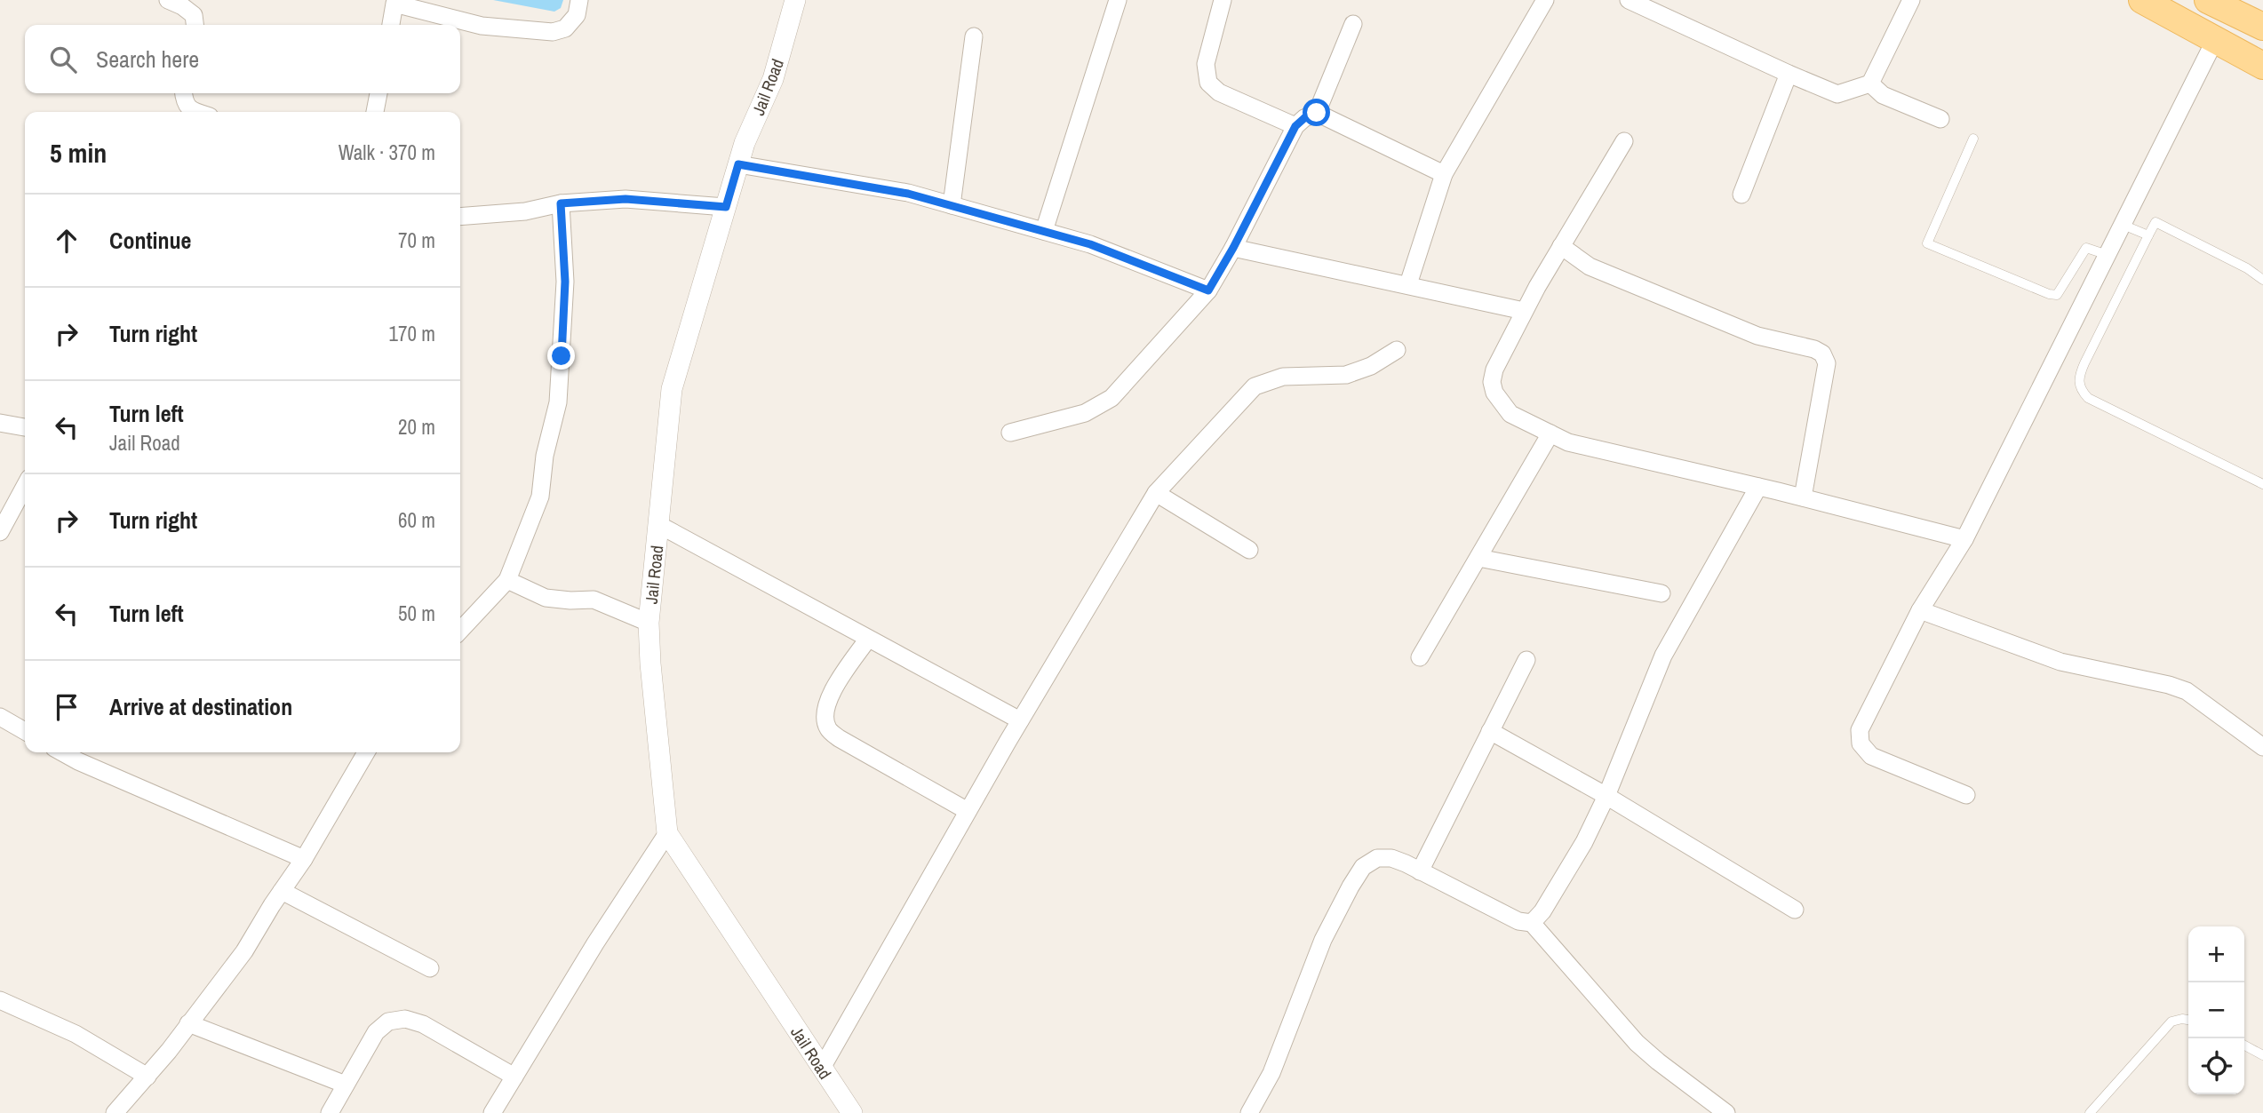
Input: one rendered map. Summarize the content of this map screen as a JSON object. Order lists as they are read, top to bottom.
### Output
{
  "streets": {
    "street": ["Jail Road"]
  },
  "page": {
    "search": "Search here",
    "heading": ["5 min", "Walk · 370 m"],
    "list": [
      ["Continue", "70 m"],
      ["Turn right", "170 m"],
      ["Turn left", "Jail Road", "20 m"],
      ["Turn right", "60 m"],
      ["Turn left", "50 m"],
      "Arrive at destination"
    ],
    "map_buttons": ["+", "−"]
  }
}
